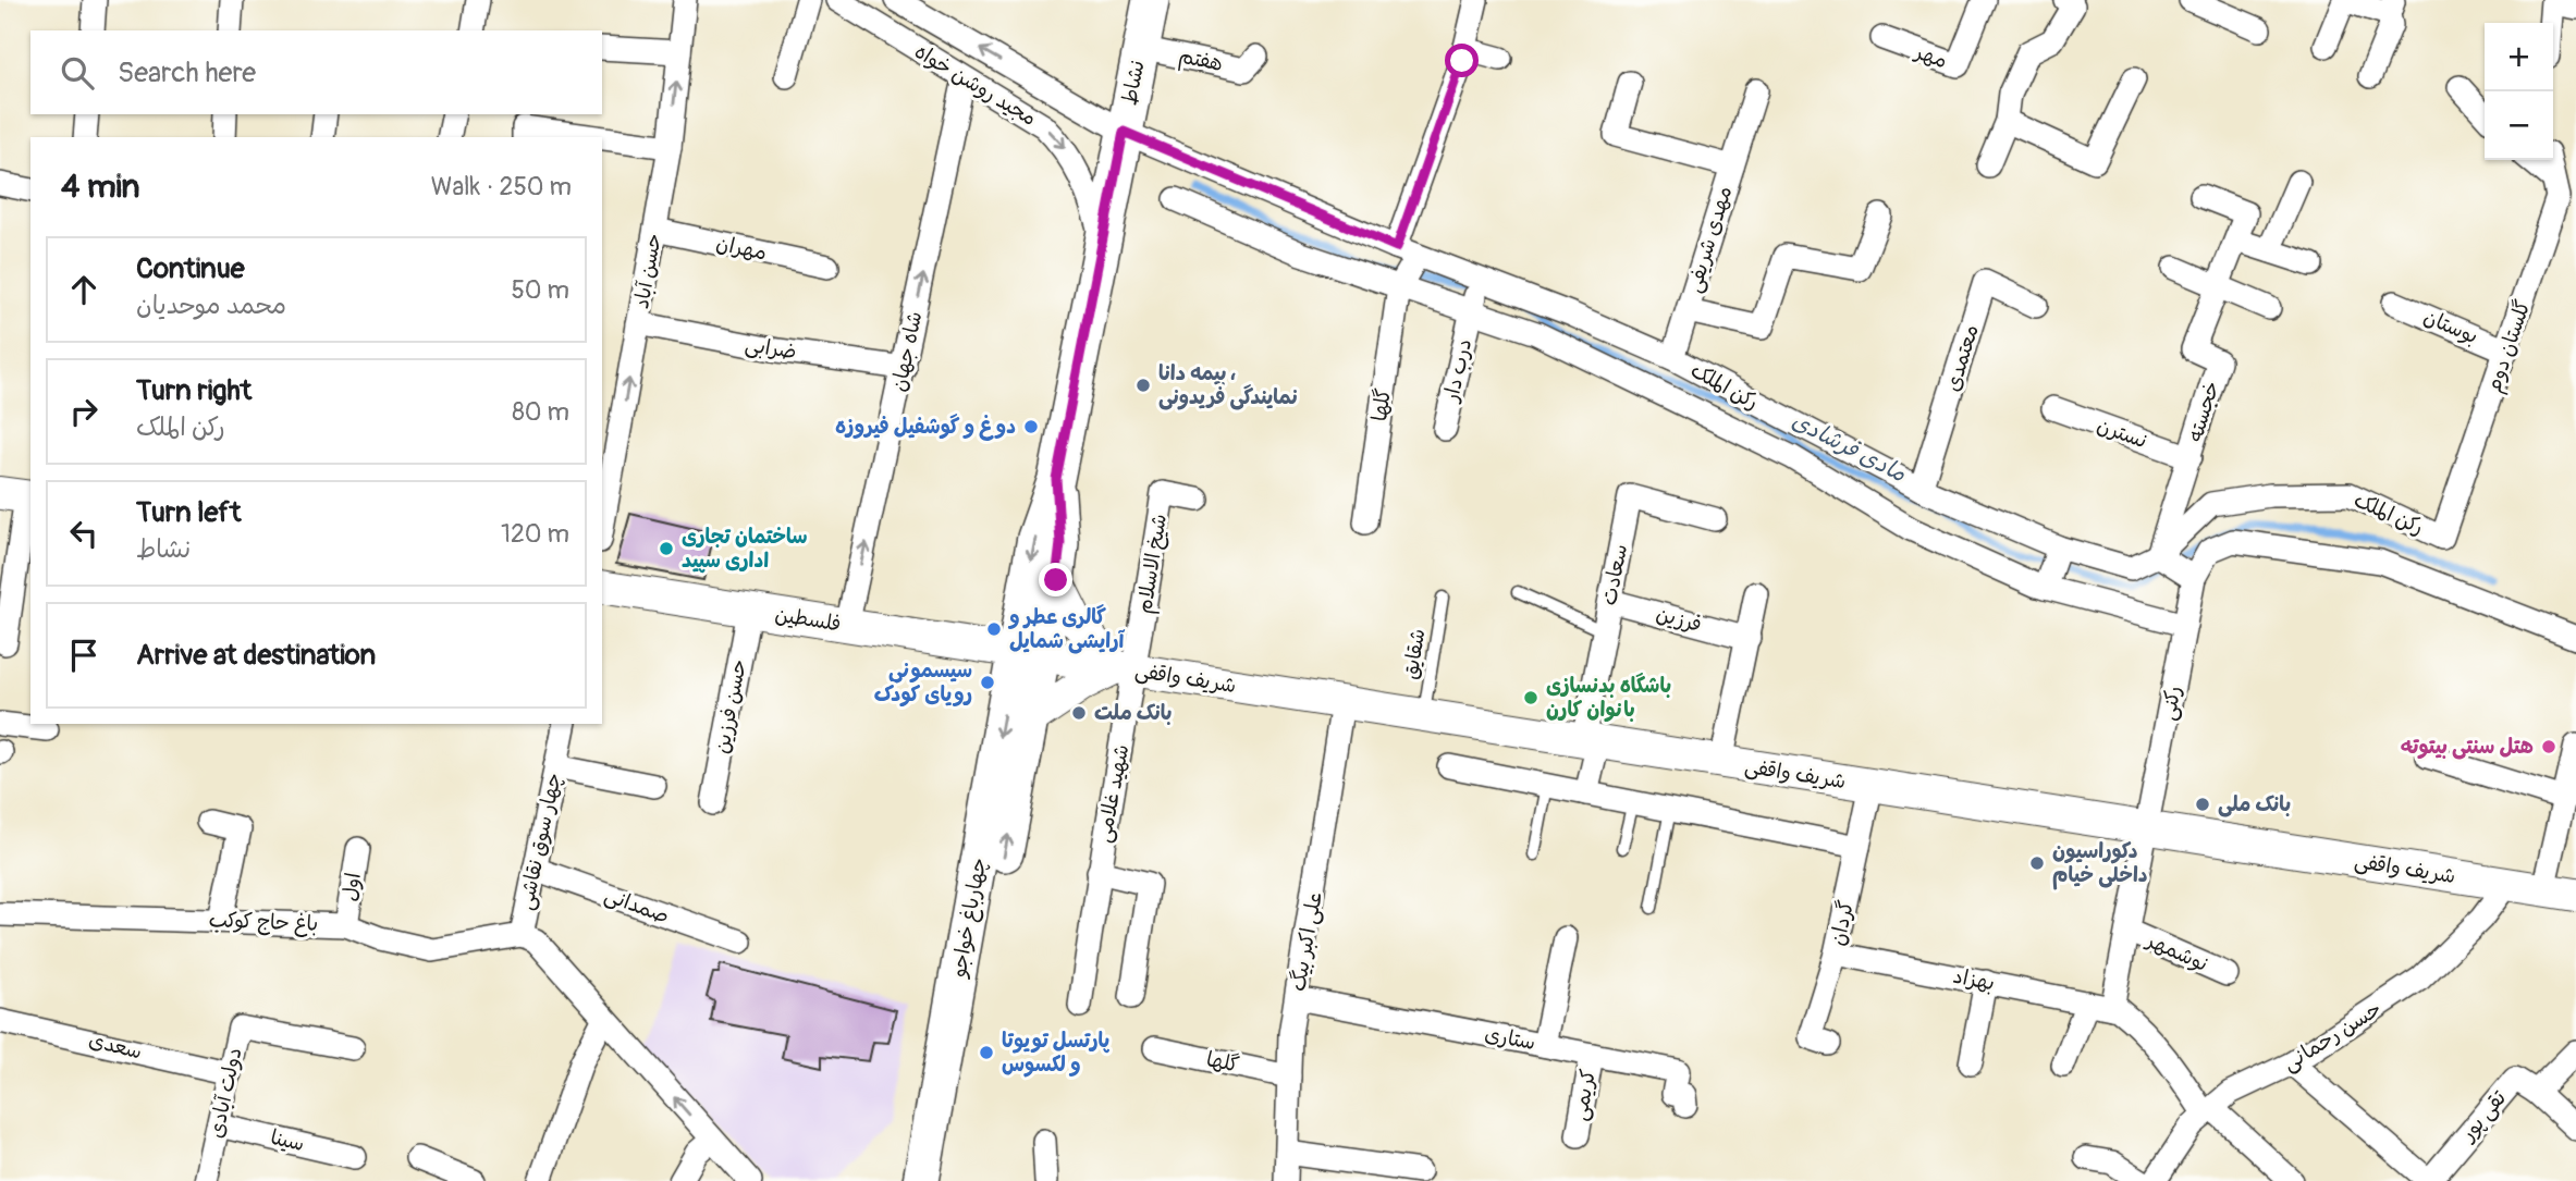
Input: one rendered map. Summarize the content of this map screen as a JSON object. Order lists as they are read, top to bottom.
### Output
{
  "streets": {
    "main road": [
      "نشاط",
      "فلسطین",
      "شریف واقفی",
      "چهارباغ خواجو"
    ],
    "street": [
      "مهر",
      "هفتم",
      "مجید روشن خواه",
      "مهدی شریفی",
      "مهران",
      "حسن آباد",
      "بوستان",
      "گلستان دوم",
      "ضرابی",
      "شاه جهان",
      "معتمدی",
      "درب دار",
      "رکن الملک",
      "گلها",
      "خجسته",
      "نسترن",
      "شیخ الاسلام",
      "سعادت",
      "فرزین",
      "رکنی",
      "حسن فرزین",
      "شهید غلامی",
      "چهار سوق نقاشی",
      "اول",
      "صمدانی",
      "باغ حاج کوکب",
      "گردان",
      "علی اکبر بیگ",
      "نوشمهر",
      "بهزاد",
      "حسن رحمانی",
      "ستاری",
      "سعدی",
      "دولت آبادی",
      "کریمی",
      "تقی پور",
      "سینا"
    ],
    "lane": ["شقایق"]
  },
  "crossings": [
    ["هفتم", "نشاط"],
    ["نشاط", "مجید روشن خواه"],
    ["نشاط", "رکن الملک"],
    ["نشاط", "فلسطین"],
    ["نشاط", "شریف واقفی"],
    ["نشاط", "چهارباغ خواجو"],
    ["مجید روشن خواه", "شاه جهان"],
    ["مجید روشن خواه", "رکن الملک"],
    ["مهدی شریفی", "رکن الملک"],
    ["مهران", "حسن آباد"],
    ["حسن آباد", "ضرابی"],
    ["بوستان", "گلستان دوم"],
    ["گلستان دوم", "رکن الملک"],
    ["ضرابی", "شاه جهان"],
    ["شاه جهان", "فلسطین"],
    ["معتمدی", "رکن الملک"],
    ["درب دار", "رکن الملک"],
    ["رکن الملک", "گلها"],
    ["رکن الملک", "خجسته"],
    ["رکن الملک", "رکنی"],
    ["گلها", "علی اکبر بیگ"],
    ["خجسته", "نسترن"],
    ["شیخ الاسلام", "شریف واقفی"],
    ["شیخ الاسلام", "شهید غلامی"],
    ["سعادت", "فرزین"],
    ["سعادت", "شریف واقفی"],
    ["فلسطین", "شریف واقفی"],
    ["فلسطین", "حسن فرزین"],
    ["فلسطین", "چهارباغ خواجو"],
    ["شقایق", "شریف واقفی"],
    ["شریف واقفی", "رکنی"],
    ["شریف واقفی", "شهید غلامی"],
    ["شریف واقفی", "چهارباغ خواجو"],
    ["شریف واقفی", "گردان"],
    ["شریف واقفی", "علی اکبر بیگ"],
    ["شریف واقفی", "حسن رحمانی"],
    ["چهار سوق نقاشی", "صمدانی"],
    ["چهار سوق نقاشی", "باغ حاج کوکب"],
    ["اول", "باغ حاج کوکب"],
    ["گردان", "بهزاد"],
    ["علی اکبر بیگ", "ستاری"],
    ["بهزاد", "حسن رحمانی"],
    ["ستاری", "کریمی"],
    ["سعدی", "دولت آبادی"],
    ["دولت آبادی", "سینا"]
  ],
  "one_way": ["حسن آباد", "شاه جهان"],
  "water": ["مادی فرشادی"],
  "places": [
    "بیمه دانا ، نمایندگی فریدونی",
    "دوغ و گوشفیل فیروزه",
    "ساختمان تجاری اداری سپید",
    "گالری عطر و آرایشی شمایل",
    "سیسمونی رویای کودک",
    "باشگاه بدنسازی بانوان کارن",
    "بانک ملت",
    "هتل سنتی بیتوته",
    "بانک ملی",
    "دکوراسیون داخلی خیام",
    "پارتسل تویوتا و لکسوس"
  ],
  "page": {
    "map_buttons": ["+", "−"],
    "search": "Search here",
    "heading": ["4 min", "Walk · 250 m"],
    "list": [
      ["Continue", "محمد موحدیان", "50 m"],
      ["Turn right", "رکن الملک", "80 m"],
      ["Turn left", "نشاط", "120 m"],
      "Arrive at destination"
    ]
  }
}
